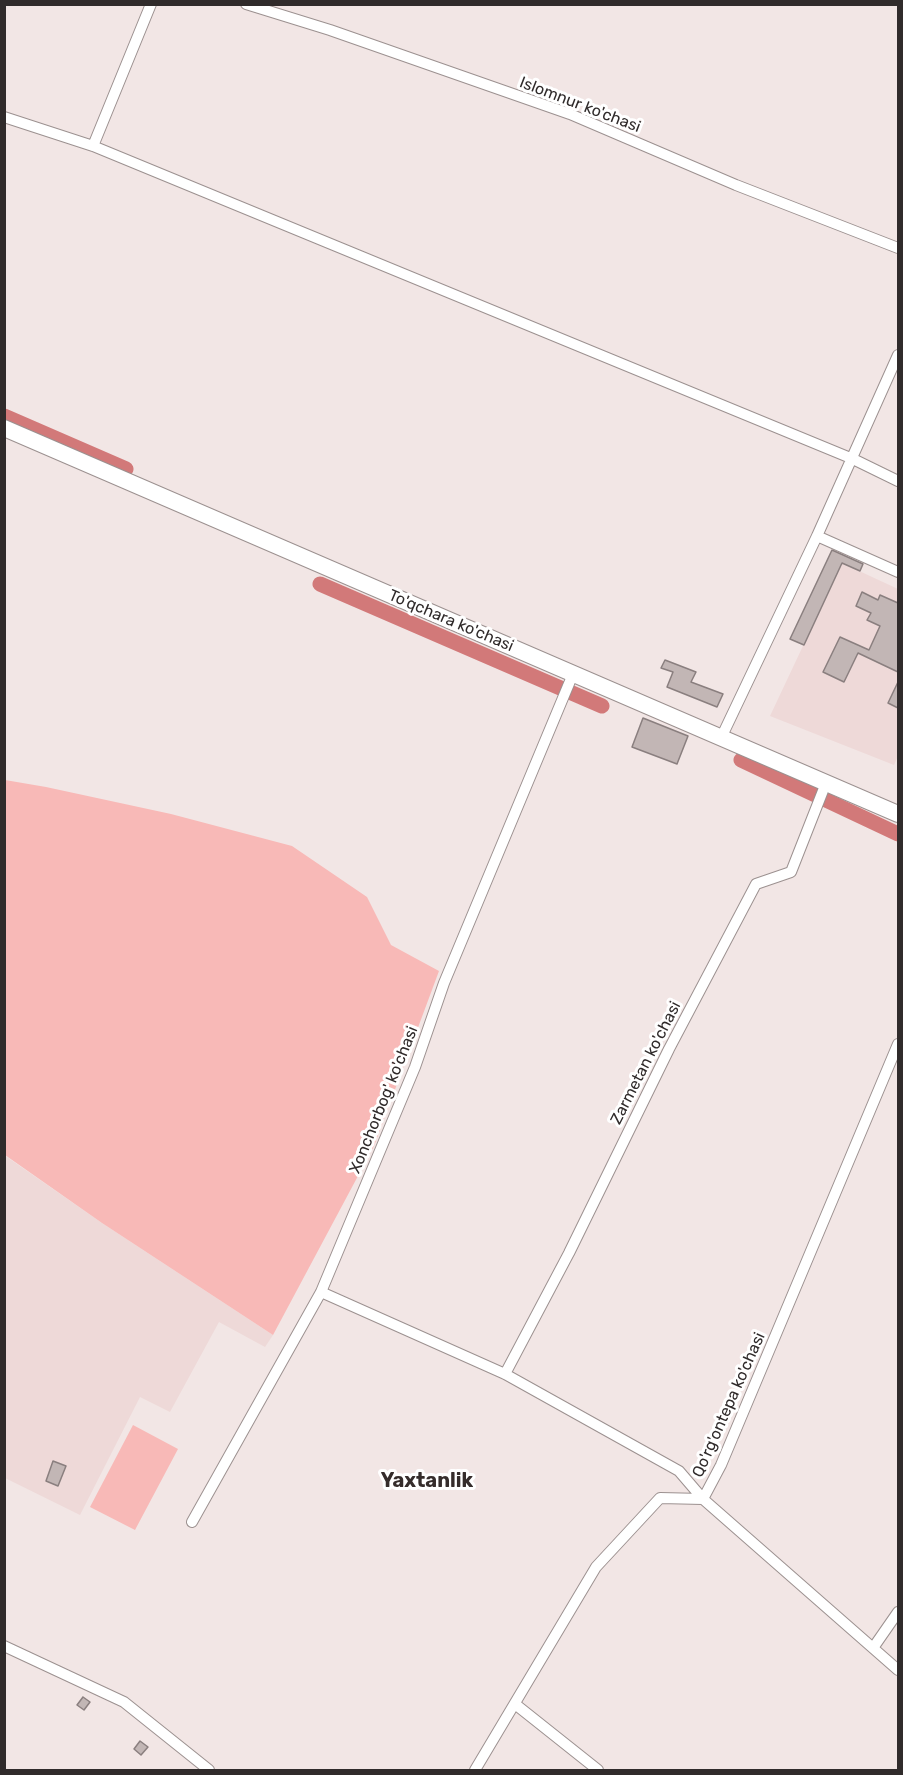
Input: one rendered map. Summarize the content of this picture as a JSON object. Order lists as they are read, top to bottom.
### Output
{
  "streets": {
    "street": [
      "Islomnur ko'chasi",
      "To'qchara ko'chasi",
      "Zarmetan ko'chasi",
      "Xonchorbog' ko'chasi",
      "Qo'rg'ontepa ko'chasi"
    ]
  },
  "crossings": [
    ["To'qchara ko'chasi", "Zarmetan ko'chasi"],
    ["To'qchara ko'chasi", "Xonchorbog' ko'chasi"]
  ],
  "districts": ["Yaxtanlik"]
}
